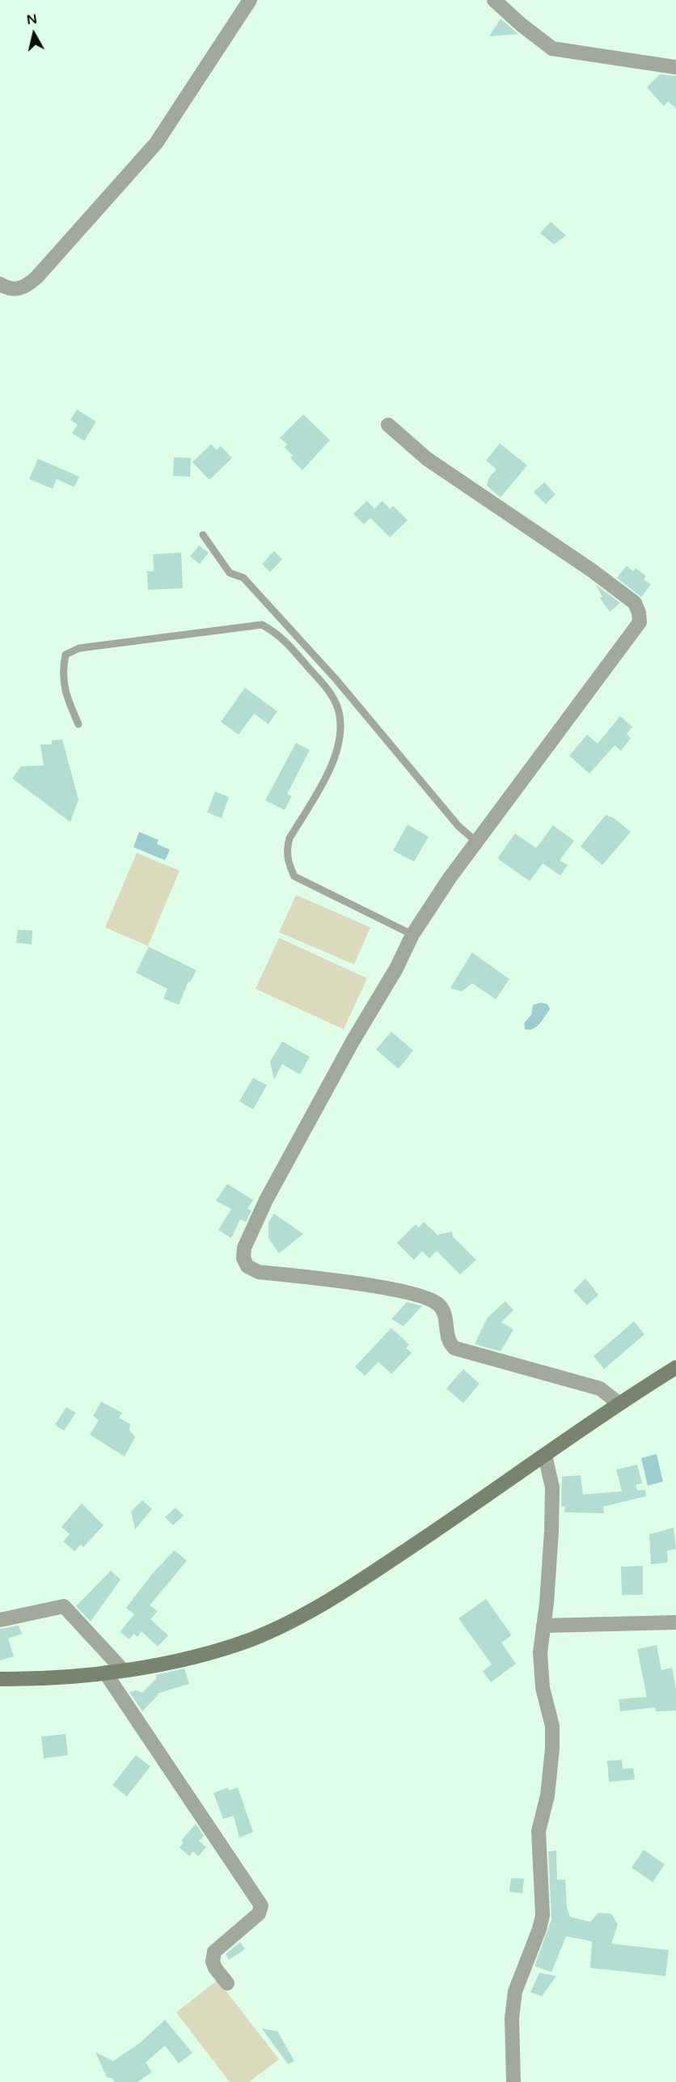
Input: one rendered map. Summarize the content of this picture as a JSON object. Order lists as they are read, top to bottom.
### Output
{
  "north": "top"
}
